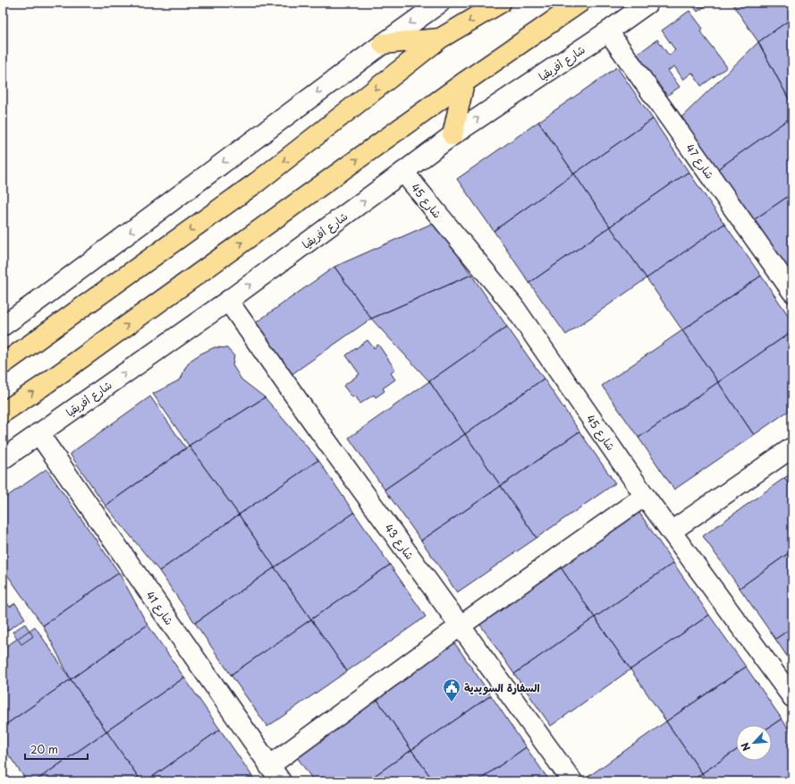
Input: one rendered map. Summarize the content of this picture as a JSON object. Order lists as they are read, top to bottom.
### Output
{
  "streets": {
    "street": [
      "شارع أفريقيا",
      "شارع 47",
      "شارع 45",
      "شارع 43",
      "شارع 41"
    ]
  },
  "crossings": [
    ["شارع أفريقيا", "شارع 47"],
    ["شارع أفريقيا", "شارع 45"],
    ["شارع أفريقيا", "شارع 43"],
    ["شارع أفريقيا", "شارع 41"]
  ],
  "places": {
    "public building": ["السفارة السويدية"]
  },
  "scale_bar": "20 m",
  "north": "bottom left"
}
